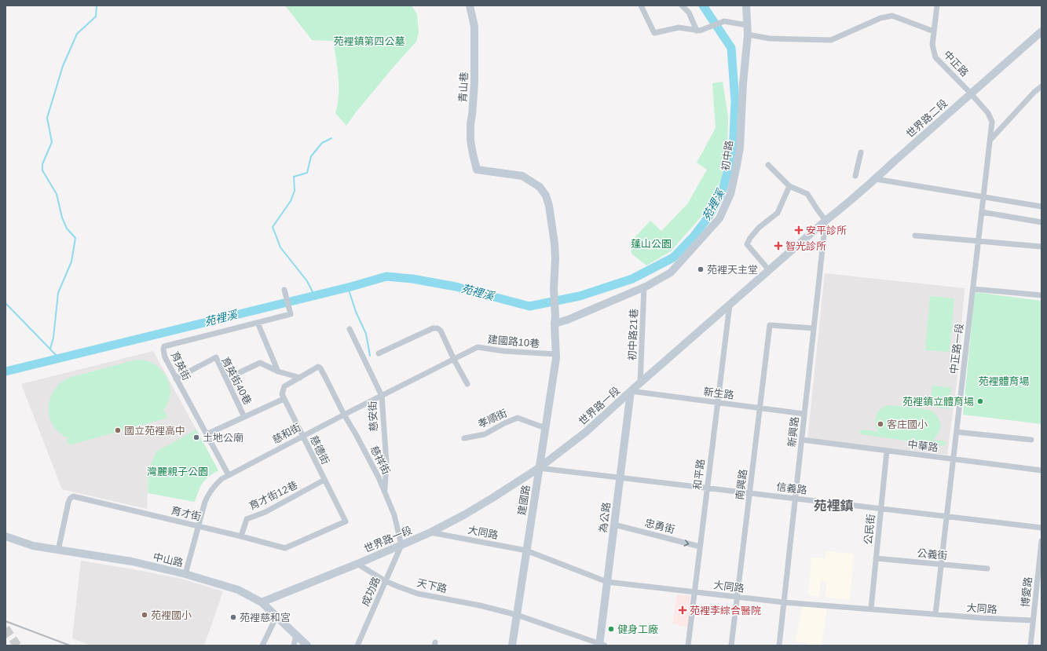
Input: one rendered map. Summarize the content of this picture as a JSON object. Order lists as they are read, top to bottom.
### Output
{
  "streets": {
    "street": [
      "中正路",
      "青山巷",
      "世界路二段",
      "初中路",
      "初中路21巷",
      "建國路10巷",
      "中正路一段",
      "育英街",
      "育英街40巷",
      "新生路",
      "世界路一段",
      "慈安街",
      "孝順街",
      "新興路",
      "慈和街",
      "中華路",
      "慈德街",
      "慈祥街",
      "和平路",
      "南興路",
      "信義路",
      "育才街12巷",
      "建國路",
      "育才街",
      "為公路",
      "忠勇街",
      "公民街",
      "大同路",
      "公義街",
      "中山路",
      "天下路",
      "成功路",
      "博愛路"
    ]
  },
  "crossings": [
    ["中正路", "世界路二段"],
    ["中正路", "中正路一段"],
    ["青山巷", "建國路"],
    ["世界路二段", "中正路一段"],
    ["世界路二段", "世界路一段"],
    ["世界路二段", "新興路"],
    ["初中路", "初中路21巷"],
    ["初中路", "建國路"],
    ["初中路21巷", "世界路一段"],
    ["建國路10巷", "慈和街"],
    ["建國路10巷", "建國路"],
    ["中正路一段", "中華路"],
    ["中正路一段", "信義路"],
    ["中正路一段", "大同路"],
    ["中正路一段", "公義街"],
    ["育英街", "育英街40巷"],
    ["育英街", "慈和街"],
    ["新生路", "世界路一段"],
    ["新生路", "新興路"],
    ["新生路", "和平路"],
    ["新生路", "南興路"],
    ["新生路", "為公路"],
    ["世界路一段", "新興路"],
    ["世界路一段", "慈祥街"],
    ["世界路一段", "和平路"],
    ["世界路一段", "信義路"],
    ["世界路一段", "建國路"],
    ["世界路一段", "為公路"],
    ["世界路一段", "大同路"],
    ["世界路一段", "天下路"],
    ["世界路一段", "成功路"],
    ["慈安街", "慈和街"],
    ["慈安街", "慈祥街"],
    ["孝順街", "建國路"],
    ["新興路", "中華路"],
    ["新興路", "南興路"],
    ["新興路", "信義路"],
    ["新興路", "大同路"],
    ["慈和街", "慈德街"],
    ["慈和街", "慈祥街"],
    ["慈和街", "育才街"],
    ["慈和街", "中山路"],
    ["中華路", "公民街"],
    ["慈德街", "育才街12巷"],
    ["慈德街", "育才街"],
    ["慈祥街", "成功路"],
    ["和平路", "信義路"],
    ["和平路", "忠勇街"],
    ["和平路", "大同路"],
    ["南興路", "信義路"],
    ["南興路", "大同路"],
    ["信義路", "建國路"],
    ["信義路", "為公路"],
    ["信義路", "公民街"],
    ["育才街12巷", "育才街"],
    ["建國路", "大同路"],
    ["建國路", "天下路"],
    ["育才街", "中山路"],
    ["為公路", "忠勇街"],
    ["為公路", "大同路"],
    ["為公路", "天下路"],
    ["公民街", "大同路"],
    ["公民街", "公義街"],
    ["大同路", "博愛路"],
    ["天下路", "成功路"]
  ],
  "one_way": ["忠勇街"],
  "districts": ["苑裡鎮"],
  "water": ["苑裡溪"],
  "parks": [
    "苑裡鎮第四公墓",
    "蓬山公園",
    "苑裡體育場",
    "灣麗親子公園"
  ],
  "places": {
    "health": ["安平診所", "智光診所", "苑裡李綜合醫院"],
    "other": [
      "苑裡天主堂",
      "苑裡鎮立體育場",
      "客庄國小",
      "國立苑裡高中",
      "土地公廟",
      "苑裡國小",
      "苑裡慈和宮",
      "健身工廠"
    ]
  }
}
